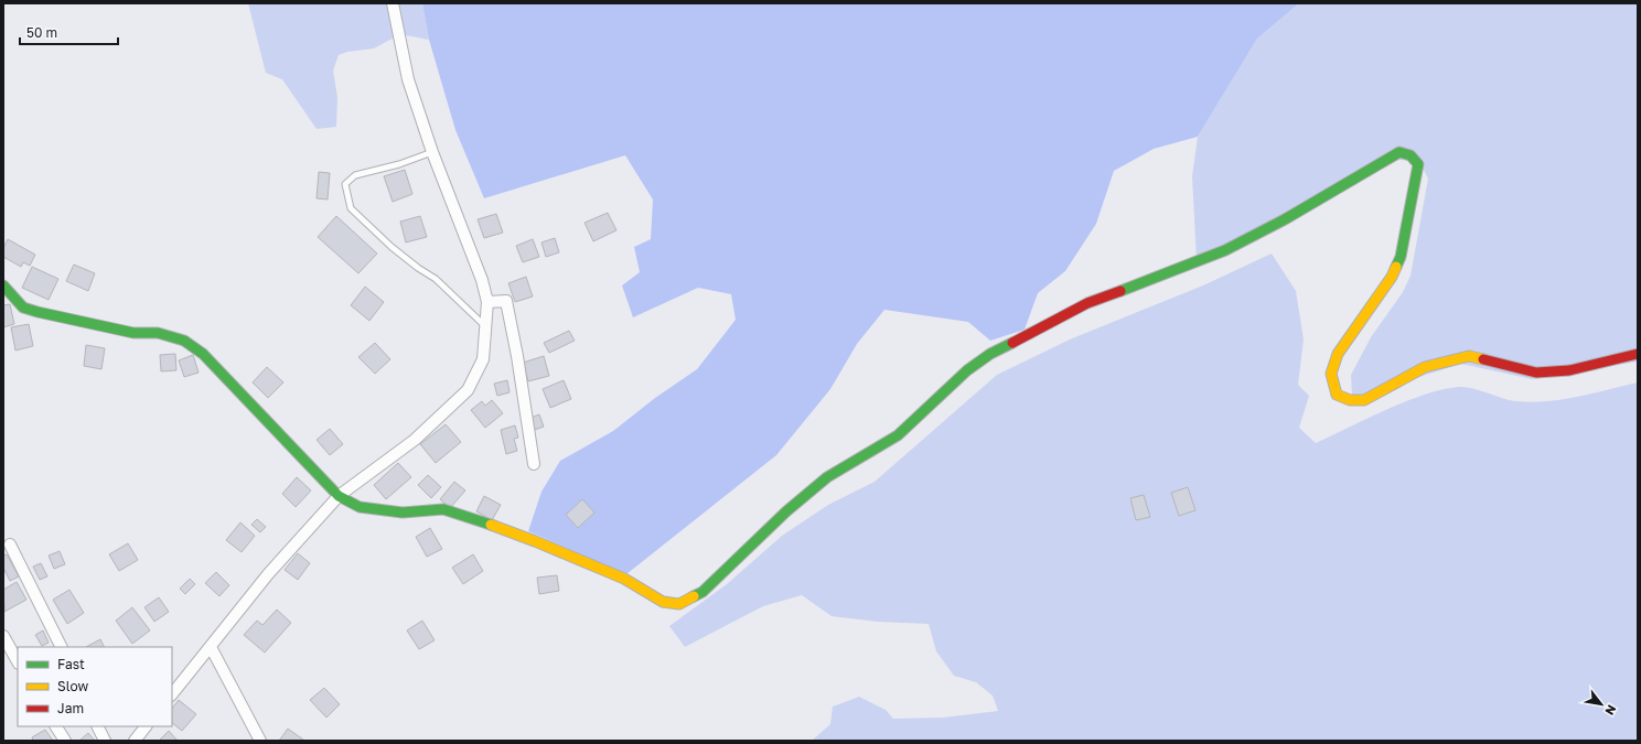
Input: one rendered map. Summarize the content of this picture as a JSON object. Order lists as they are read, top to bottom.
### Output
{
  "legend": ["Fast", "Slow", "Jam"],
  "scale_bar": "50 m",
  "north": "bottom right"
}
